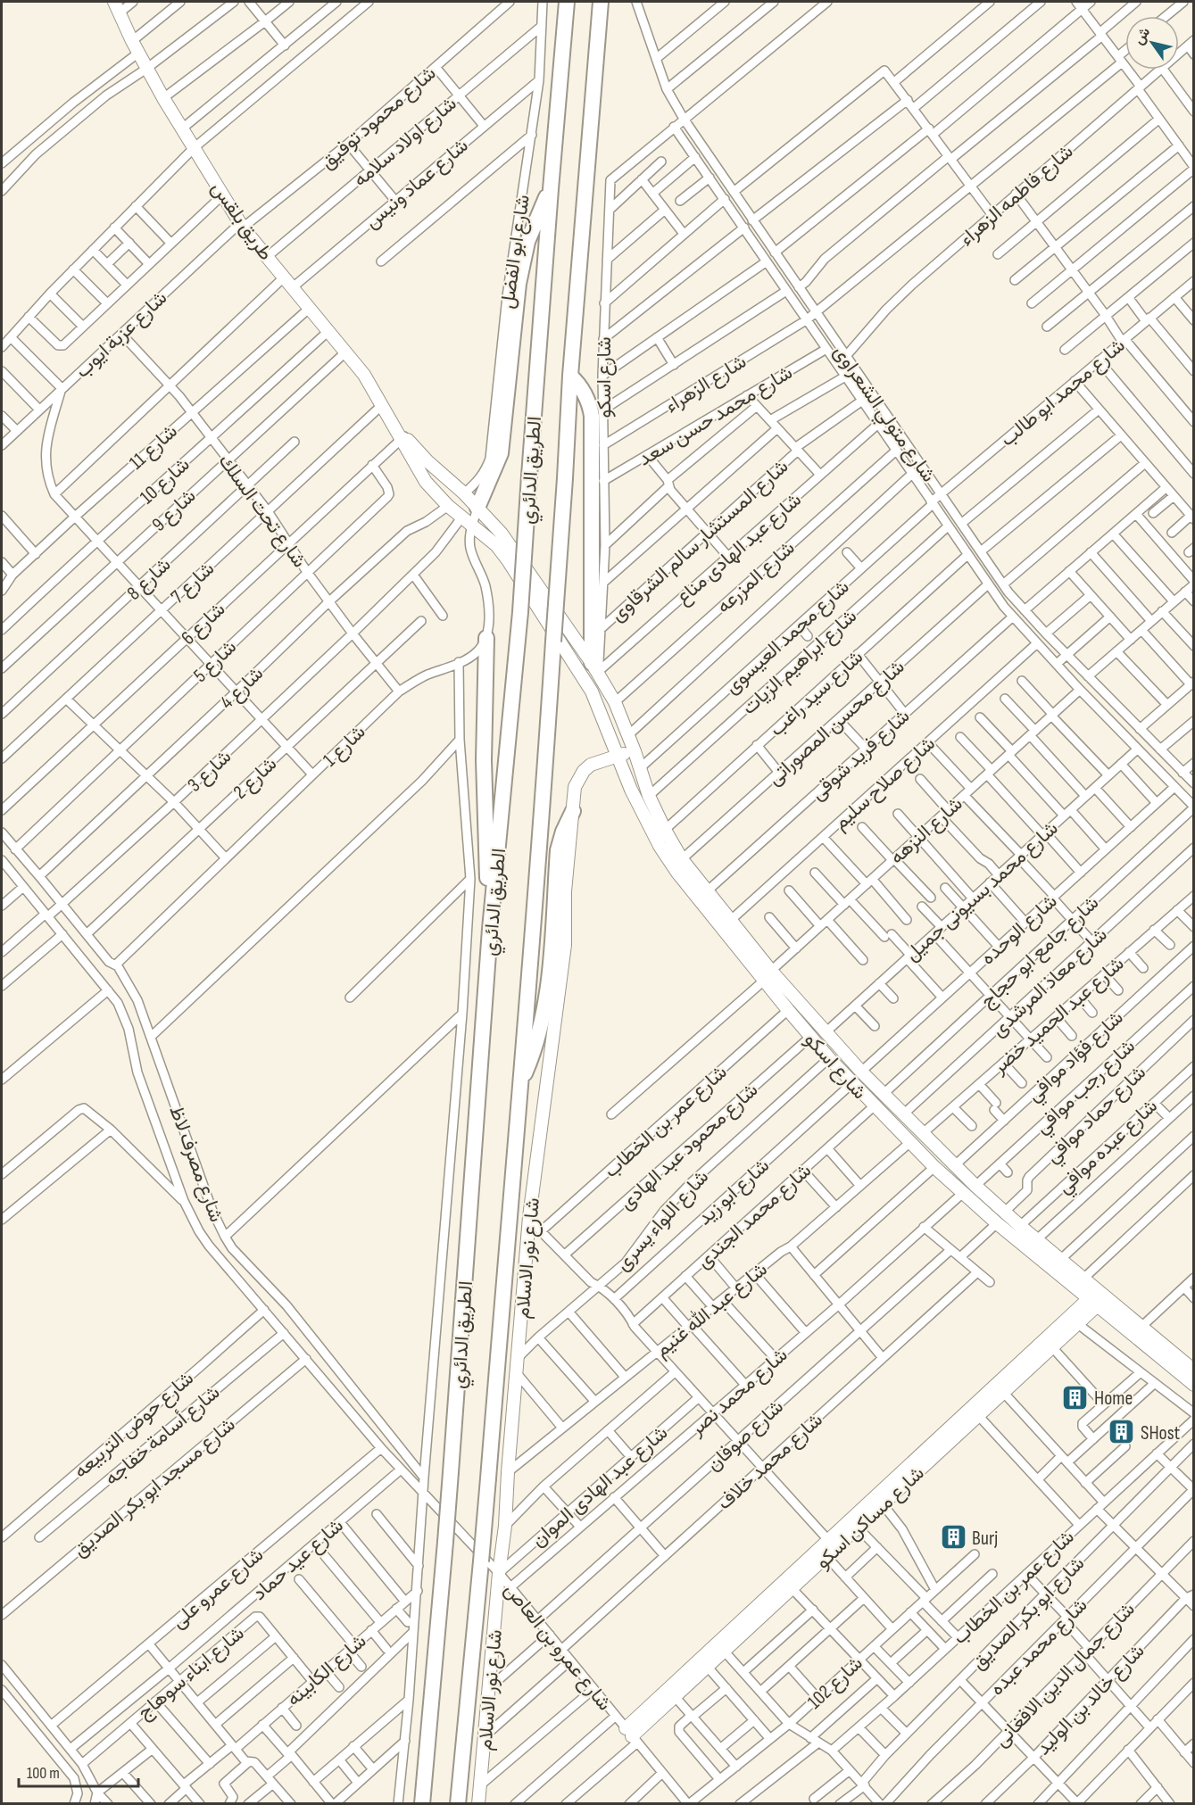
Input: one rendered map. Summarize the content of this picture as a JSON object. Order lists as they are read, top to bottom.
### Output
{
  "streets": {
    "highway": ["الطريق الدائري"],
    "main road": [
      "طريق بلقس",
      "شارع اسكو",
      "شارع نور الاسلام",
      "شارع مساكن اسكو"
    ],
    "street": [
      "شارع محمود توفيق",
      "شارع اولاد سلامه",
      "شارع عماد ونيس",
      "شارع فاطمه الزهراء",
      "شارع ابو الفضل",
      "شارع عزبة ايوب",
      "شارع الزهراء",
      "شارع محمد ابو طالب",
      "شارع متولي الشعراوى",
      "شارع محمد حسن سعد",
      "شارع 11",
      "شارع 10",
      "شارع 9",
      "شارع تحت السلك",
      "شارع المستشار سالم الشرقاوى",
      "شارع عبد الهادى مناع",
      "شارع المزرعه",
      "شارع 8",
      "شارع 7",
      "شارع 6",
      "شارع محمد العيسوى",
      "شارع 5",
      "شارع ابراهيم الزيات",
      "شارع 4",
      "شارع سيد راغب",
      "شارع محسن المصوراتى",
      "شارع 1",
      "شارع فريد شوقى",
      "شارع 3",
      "شارع 2",
      "شارع صلاح سليم",
      "شارع النزهه",
      "شارع محمد بسيونى جميل",
      "شارع الوحده",
      "شارع جامع ابو حجاج",
      "شارع معاذ المرشدى",
      "شارع عبد الحميد خضر",
      "شارع فؤاد موافي",
      "شارع رجب موافي",
      "شارع حماد موافي",
      "شارع عمر بن الخطاب",
      "شارع محمود عبد الهادى",
      "شارع عبده موافي",
      "شارع مصرف لاظ",
      "شارع ابو زيد",
      "شارع محمد الجندى",
      "شارع اللواء يسرى",
      "شارع عبد الله غنيم",
      "شارع محمد نصر",
      "شارع حوض التربيعه",
      "شارع أسامة خفاجه",
      "شارع صوفان",
      "شارع محمد خلاف",
      "شارع عبد الهادى الموان",
      "شارع مسجد ابو بكر الصديق",
      "شارع عيد حماد",
      "شارع عمرو على",
      "شارع ابو بكر الصديق",
      "شارع عمرو بن العاص",
      "شارع محمد عبده",
      "شارع الكابينه",
      "شارع ابناء سوهاج",
      "شارع جمال الدين الافغانى",
      "شارع 102",
      "شارع خالد بن الوليد"
    ]
  },
  "crossings": [
    ["شارع محمود توفيق", "طريق بلقس"],
    ["شارع محمود توفيق", "شارع عزبة ايوب"],
    ["شارع اولاد سلامه", "طريق بلقس"],
    ["شارع اولاد سلامه", "شارع ابو الفضل"],
    ["شارع عماد ونيس", "طريق بلقس"],
    ["شارع عماد ونيس", "شارع ابو الفضل"],
    ["شارع فاطمه الزهراء", "شارع متولي الشعراوى"],
    ["طريق بلقس", "شارع عزبة ايوب"],
    ["طريق بلقس", "شارع اسكو"],
    ["طريق بلقس", "شارع 11"],
    ["طريق بلقس", "شارع 10"],
    ["طريق بلقس", "شارع 9"],
    ["طريق بلقس", "شارع 7"],
    ["طريق بلقس", "شارع 6"],
    ["شارع عزبة ايوب", "شارع تحت السلك"],
    ["شارع اسكو", "شارع الزهراء"],
    ["شارع اسكو", "شارع متولي الشعراوى"],
    ["شارع اسكو", "شارع محمد حسن سعد"],
    ["شارع اسكو", "شارع المستشار سالم الشرقاوى"],
    ["شارع اسكو", "شارع عبد الهادى مناع"],
    ["شارع اسكو", "شارع المزرعه"],
    ["شارع اسكو", "شارع 6"],
    ["شارع اسكو", "شارع محمد العيسوى"],
    ["شارع اسكو", "شارع ابراهيم الزيات"],
    ["شارع اسكو", "شارع 4"],
    ["شارع اسكو", "شارع سيد راغب"],
    ["شارع اسكو", "شارع محسن المصوراتى"],
    ["شارع اسكو", "شارع فريد شوقى"],
    ["شارع اسكو", "شارع 3"],
    ["شارع اسكو", "شارع صلاح سليم"],
    ["شارع اسكو", "شارع النزهه"],
    ["شارع اسكو", "شارع محمد بسيونى جميل"],
    ["شارع اسكو", "شارع الوحده"],
    ["شارع اسكو", "شارع جامع ابو حجاج"],
    ["شارع اسكو", "شارع معاذ المرشدى"],
    ["شارع اسكو", "شارع عبد الحميد خضر"],
    ["شارع اسكو", "شارع فؤاد موافي"],
    ["شارع اسكو", "شارع رجب موافي"],
    ["شارع اسكو", "شارع حماد موافي"],
    ["شارع اسكو", "شارع عمر بن الخطاب"],
    ["شارع اسكو", "شارع محمود عبد الهادى"],
    ["شارع اسكو", "شارع عبده موافي"],
    ["شارع اسكو", "شارع ابو زيد"],
    ["شارع اسكو", "شارع محمد الجندى"],
    ["شارع اسكو", "شارع اللواء يسرى"],
    ["شارع اسكو", "شارع نور الاسلام"],
    ["شارع اسكو", "شارع عبد الله غنيم"],
    ["شارع اسكو", "شارع محمد نصر"],
    ["شارع اسكو", "شارع مساكن اسكو"],
    ["شارع الزهراء", "شارع متولي الشعراوى"],
    ["شارع محمد ابو طالب", "شارع متولي الشعراوى"],
    ["شارع محمد ابو طالب", "شارع محمد العيسوى"],
    ["شارع متولي الشعراوى", "شارع محمد حسن سعد"],
    ["شارع متولي الشعراوى", "شارع المستشار سالم الشرقاوى"],
    ["شارع متولي الشعراوى", "شارع عبد الهادى مناع"],
    ["شارع متولي الشعراوى", "شارع المزرعه"],
    ["شارع متولي الشعراوى", "شارع محمد العيسوى"],
    ["شارع متولي الشعراوى", "شارع ابراهيم الزيات"],
    ["شارع متولي الشعراوى", "شارع سيد راغب"],
    ["شارع متولي الشعراوى", "شارع محسن المصوراتى"],
    ["شارع متولي الشعراوى", "شارع فريد شوقى"],
    ["شارع متولي الشعراوى", "شارع صلاح سليم"],
    ["شارع متولي الشعراوى", "شارع النزهه"],
    ["شارع متولي الشعراوى", "شارع محمد بسيونى جميل"],
    ["شارع متولي الشعراوى", "شارع الوحده"],
    ["شارع متولي الشعراوى", "شارع جامع ابو حجاج"],
    ["شارع 11", "شارع تحت السلك"],
    ["شارع 10", "شارع تحت السلك"],
    ["شارع 9", "شارع تحت السلك"],
    ["شارع تحت السلك", "شارع 8"],
    ["شارع تحت السلك", "شارع 7"],
    ["شارع تحت السلك", "شارع 6"],
    ["شارع تحت السلك", "شارع 5"],
    ["شارع تحت السلك", "شارع 4"],
    ["شارع تحت السلك", "شارع 1"],
    ["شارع تحت السلك", "شارع 3"],
    ["شارع تحت السلك", "شارع 2"],
    ["شارع 6", "شارع 5"],
    ["شارع 5", "شارع مصرف لاظ"],
    ["شارع 4", "شارع مصرف لاظ"],
    ["شارع 1", "شارع مصرف لاظ"],
    ["شارع 3", "شارع مصرف لاظ"],
    ["شارع 2", "شارع مصرف لاظ"],
    ["شارع مصرف لاظ", "شارع حوض التربيعه"],
    ["شارع مصرف لاظ", "شارع أسامة خفاجه"],
    ["شارع مصرف لاظ", "شارع مسجد ابو بكر الصديق"],
    ["شارع مصرف لاظ", "شارع عيد حماد"],
    ["شارع مصرف لاظ", "شارع عمرو على"],
    ["شارع مصرف لاظ", "شارع عمرو بن العاص"],
    ["شارع اللواء يسرى", "شارع نور الاسلام"],
    ["شارع نور الاسلام", "شارع عبد الله غنيم"],
    ["شارع نور الاسلام", "شارع عبد الهادى الموان"],
    ["شارع نور الاسلام", "شارع عمرو بن العاص"],
    ["شارع محمد نصر", "شارع عمرو بن العاص"],
    ["شارع صوفان", "شارع عمرو بن العاص"],
    ["شارع محمد خلاف", "شارع عمرو بن العاص"],
    ["شارع عبد الهادى الموان", "شارع عمرو بن العاص"],
    ["شارع مساكن اسكو", "شارع عمرو بن العاص"],
    ["شارع عمرو بن العاص", "شارع 102"],
    ["شارع الكابينه", "شارع ابناء سوهاج"]
  ],
  "places": {
    "building": ["Home", "SHost", "Burj"]
  },
  "scale_bar": "100 m",
  "north": "top left"
}
